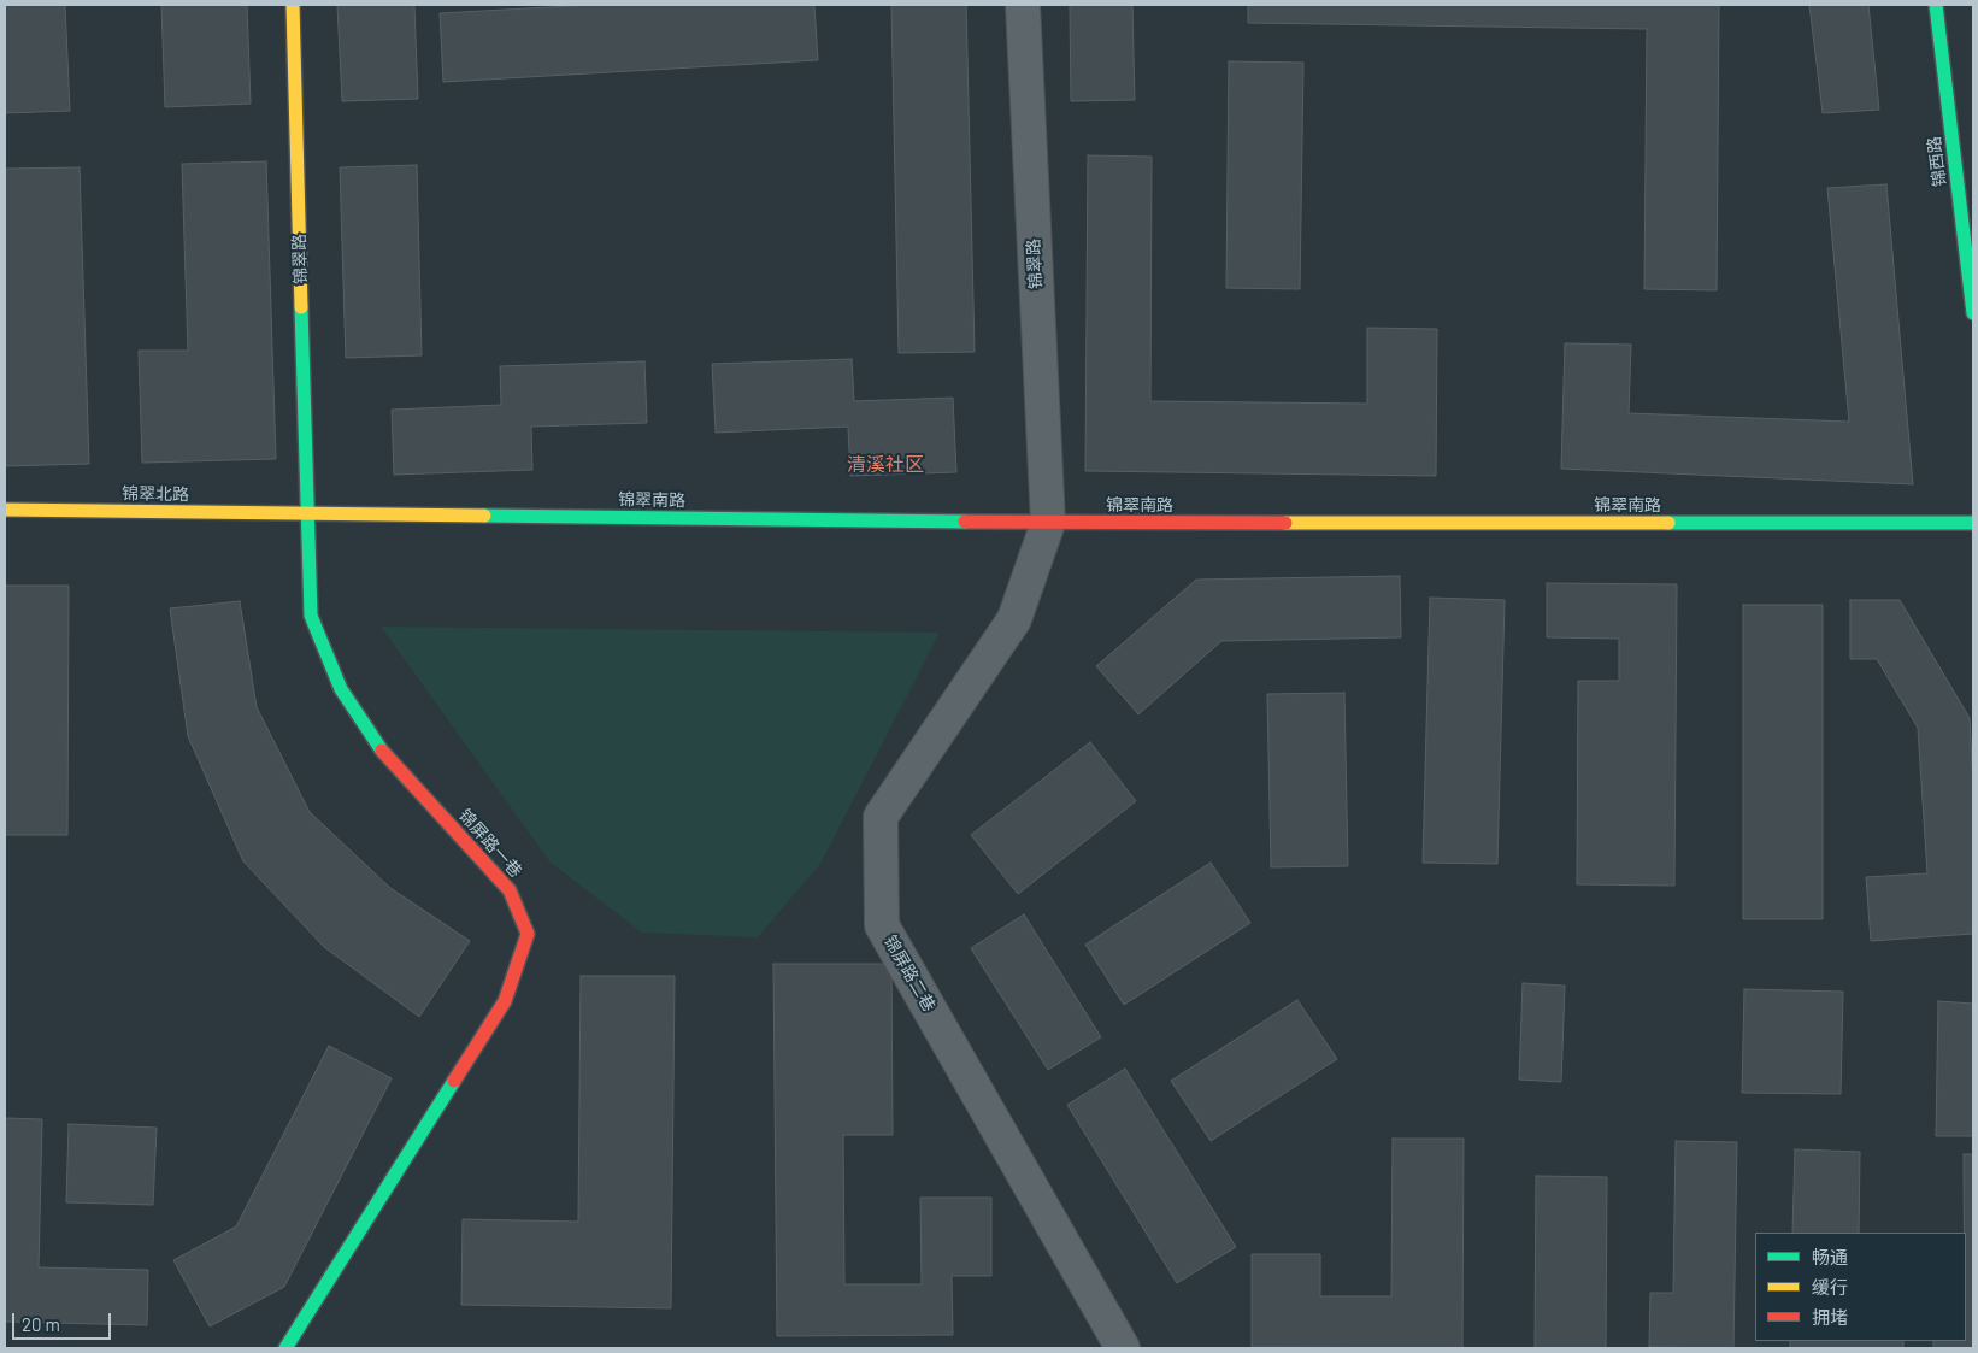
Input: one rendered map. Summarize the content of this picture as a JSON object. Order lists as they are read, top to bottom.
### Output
{
  "streets": {
    "street": [
      "锦西路",
      "锦翠路",
      "锦翠北路",
      "锦翠南路",
      "锦屏路一巷",
      "锦屏路二巷"
    ]
  },
  "crossings": [
    ["锦翠路", "锦翠北路"],
    ["锦翠路", "锦翠南路"],
    ["锦翠路", "锦屏路一巷"],
    ["锦翠路", "锦屏路二巷"],
    ["锦翠北路", "锦翠南路"],
    ["锦翠北路", "锦屏路一巷"],
    ["锦翠南路", "锦屏路一巷"],
    ["锦翠南路", "锦屏路二巷"]
  ],
  "districts": ["清溪社区"],
  "legend": ["畅通", "缓行", "拥堵"],
  "scale_bar": "20 m"
}
